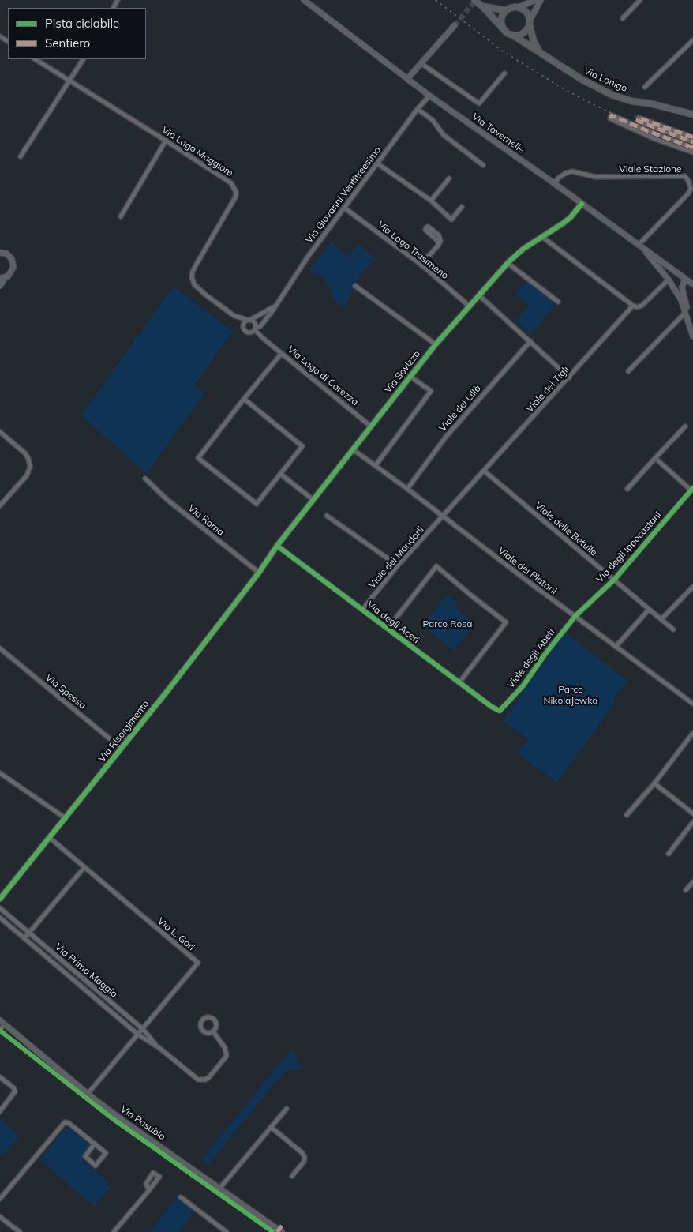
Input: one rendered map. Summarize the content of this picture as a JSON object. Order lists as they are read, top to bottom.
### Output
{
  "streets": {
    "main road": ["Via Lonigo"],
    "street": [
      "Via Tavernelle",
      "Via Lago Maggiore",
      "Viale Stazione",
      "Via Giovanni Ventitreesimo",
      "Via Lago Trasimeno",
      "Via Sovizzo",
      "Via Lago di Carezza",
      "Viale dei Tigli",
      "Viale dei Lillà",
      "Via Roma",
      "Viale delle Betulle",
      "Via degli Ippocastani",
      "Viale dei Mandorli",
      "Viale dei Platani",
      "Via degli Aceri",
      "Viale degli Abeti",
      "Via Spessa",
      "Via Risorgimento",
      "Via L. Gori",
      "Via Primo Maggio",
      "Via Pasubio"
    ]
  },
  "crossings": [
    ["Via Tavernelle", "Viale Stazione"],
    ["Via Tavernelle", "Via Giovanni Ventitreesimo"],
    ["Via Tavernelle", "Via Sovizzo"],
    ["Via Giovanni Ventitreesimo", "Via Lago Trasimeno"],
    ["Via Giovanni Ventitreesimo", "Via Lago di Carezza"],
    ["Via Lago Trasimeno", "Via Sovizzo"],
    ["Via Sovizzo", "Via Lago di Carezza"],
    ["Via Sovizzo", "Via Roma"],
    ["Via Sovizzo", "Viale dei Platani"],
    ["Via Sovizzo", "Via degli Aceri"],
    ["Via Sovizzo", "Via Risorgimento"],
    ["Viale dei Tigli", "Viale delle Betulle"],
    ["Viale dei Tigli", "Viale dei Mandorli"],
    ["Viale dei Tigli", "Viale dei Platani"],
    ["Viale dei Lillà", "Viale dei Platani"],
    ["Via Roma", "Via Risorgimento"],
    ["Viale delle Betulle", "Via degli Ippocastani"],
    ["Via degli Ippocastani", "Viale dei Platani"],
    ["Via degli Ippocastani", "Viale degli Abeti"],
    ["Viale dei Mandorli", "Viale dei Platani"],
    ["Viale dei Mandorli", "Via degli Aceri"],
    ["Viale dei Platani", "Viale degli Abeti"],
    ["Via degli Aceri", "Viale degli Abeti"],
    ["Via Spessa", "Via Risorgimento"],
    ["Via Risorgimento", "Via L. Gori"],
    ["Via L. Gori", "Via Primo Maggio"],
    ["Via L. Gori", "Via Pasubio"]
  ],
  "parks": ["Parco Rosa", "Parco NikolaJewka"],
  "legend": ["Pista ciclabile", "Sentiero"]
}
